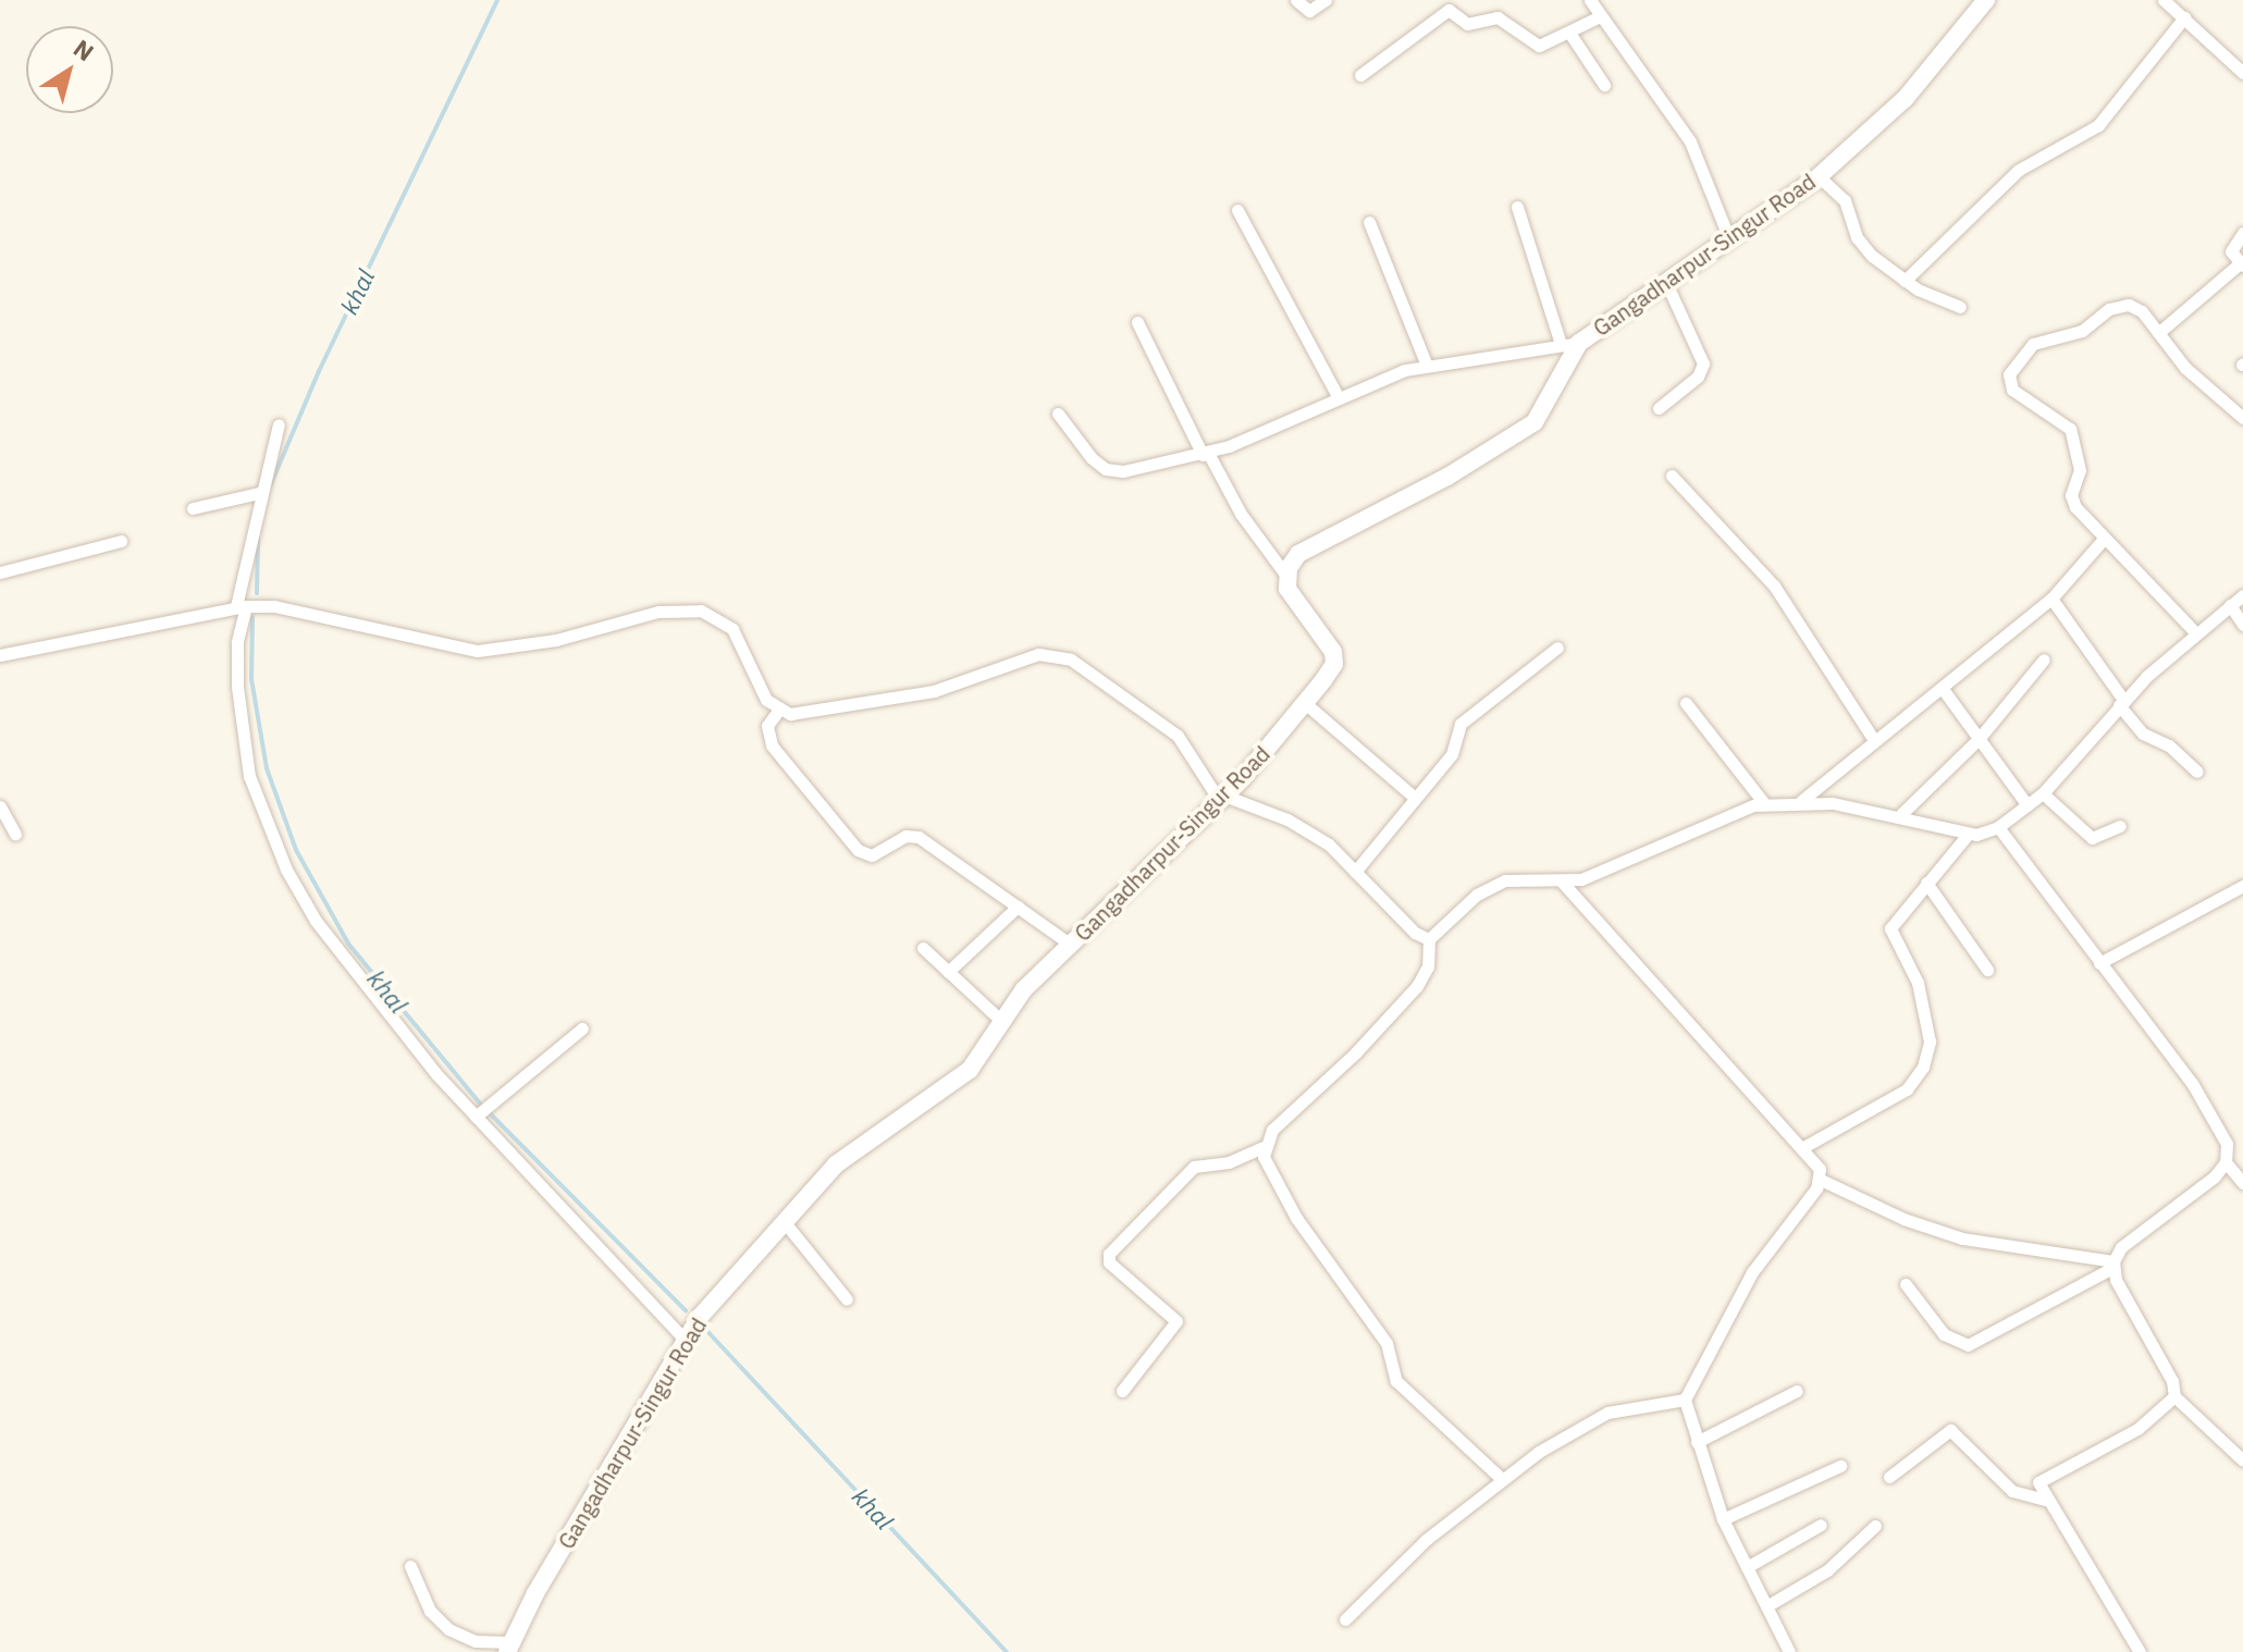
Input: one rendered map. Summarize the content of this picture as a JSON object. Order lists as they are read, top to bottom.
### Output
{
  "streets": {
    "street": ["Gangadharpur-Singur Road"]
  },
  "water": ["khal"],
  "north": "top right"
}
